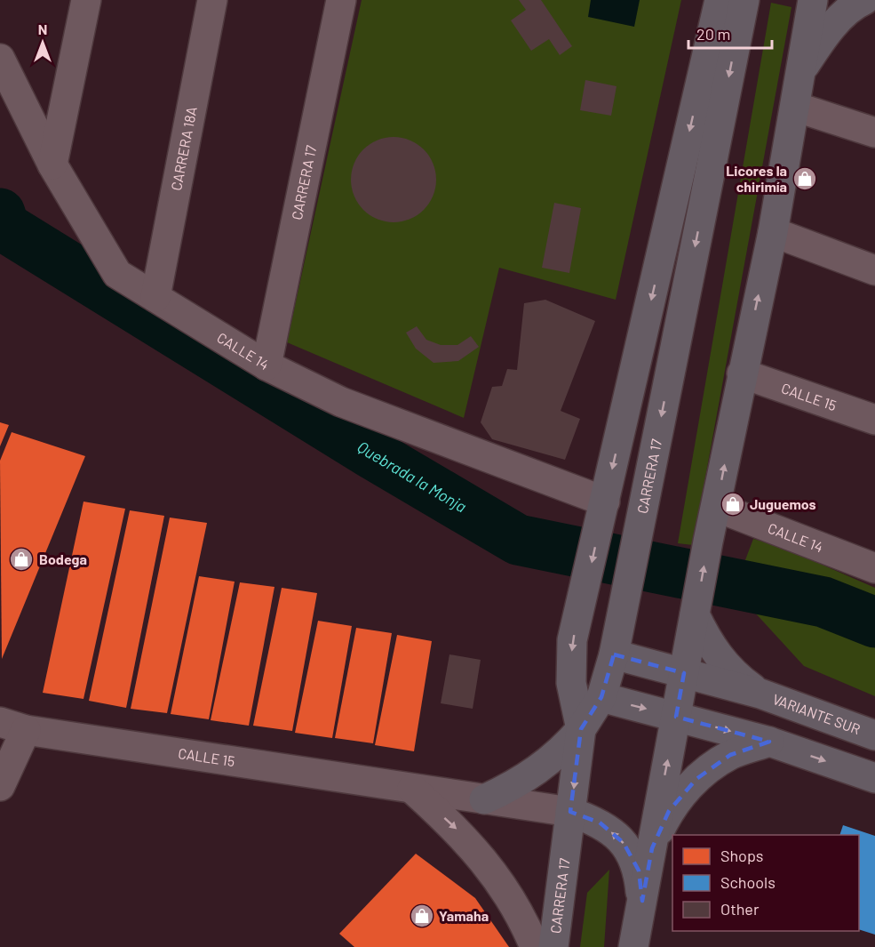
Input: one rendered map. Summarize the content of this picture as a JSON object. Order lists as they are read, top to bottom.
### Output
{
  "streets": {
    "main road": ["CARRERA 17", "VARIANTE SUR"],
    "street": ["CARRERA 18A", "CALLE 14", "CALLE 15"]
  },
  "crossings": [
    ["CARRERA 18A", "CALLE 14"],
    ["CARRERA 17", "CALLE 14"],
    ["CARRERA 17", "CALLE 15"]
  ],
  "one_way": ["CARRERA 17"],
  "water": ["Quebrada la Monja"],
  "places": {
    "shop": [
      "Licores la chirimía",
      "Juguemos",
      "Bodega",
      "Yamaha"
    ]
  },
  "legend": ["Shops", "Schools", "Other"],
  "scale_bar": "20 m",
  "north": "top"
}
